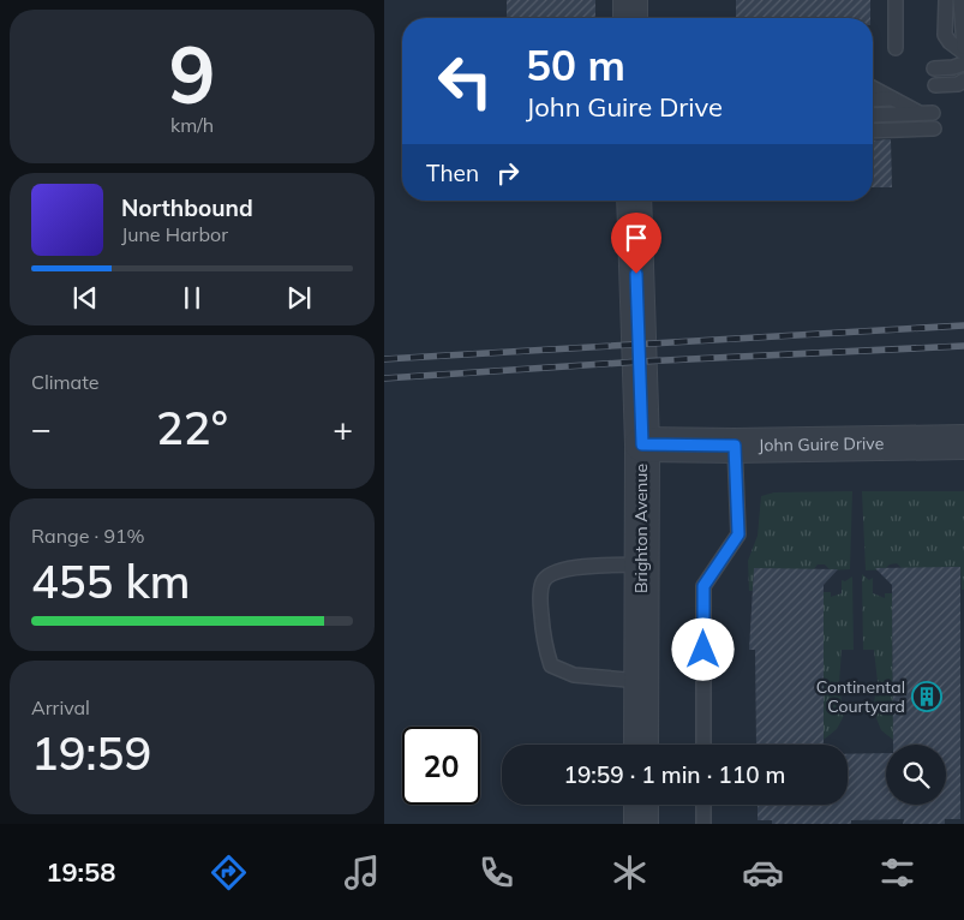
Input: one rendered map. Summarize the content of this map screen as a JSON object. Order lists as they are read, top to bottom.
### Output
{
  "streets": {
    "street": ["John Guire Drive", "Brighton Avenue"]
  },
  "crossings": [
    ["John Guire Drive", "Brighton Avenue"]
  ],
  "places": {
    "building": ["Continental Courtyard"]
  },
  "page": {
    "tile": [
      ["9", "km/h"],
      "Climate",
      ["Range · 91%", "455 km"],
      ["Arrival", "19:59"]
    ],
    "turn": ["50 m", "John Guire Drive"],
    "then": "Then",
    "song": ["Northbound", "June Harbor"],
    "heat": ["−", "22°", "+"],
    "limit": "20",
    "trip": "19:59 · 1 min · 110 m",
    "tabs": "19:58"
  }
}
